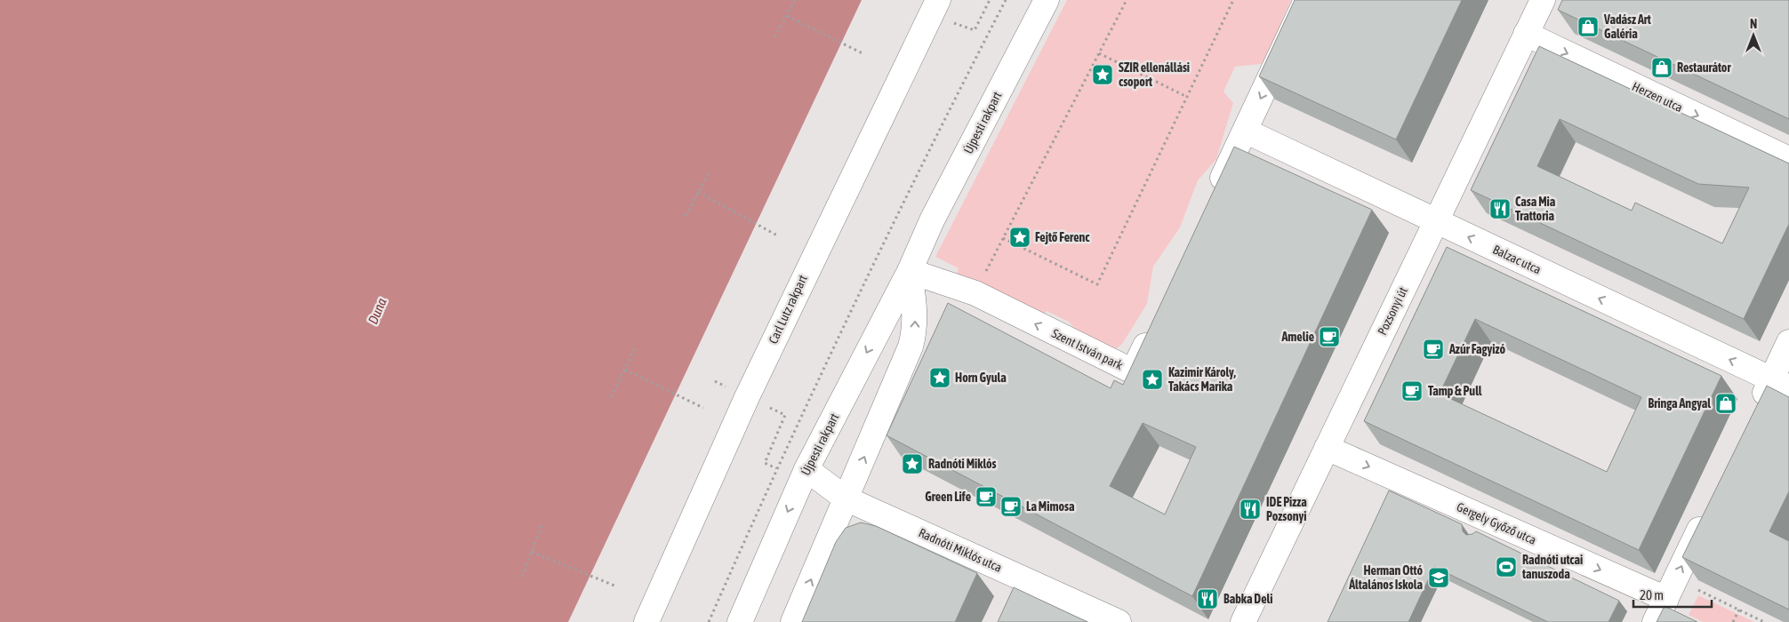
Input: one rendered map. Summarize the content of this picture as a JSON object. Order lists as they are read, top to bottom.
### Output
{
  "streets": {
    "street": [
      "Herzen utca",
      "Újpesti rakpart",
      "Balzac utca",
      "Carl Lutz rakpart",
      "Pozsonyi út",
      "Szent István park",
      "Gergely Győző utca",
      "Radnóti Miklós utca"
    ]
  },
  "crossings": [
    ["Herzen utca", "Pozsonyi út"],
    ["Újpesti rakpart", "Szent István park"],
    ["Újpesti rakpart", "Radnóti Miklós utca"],
    ["Balzac utca", "Pozsonyi út"],
    ["Pozsonyi út", "Gergely Győző utca"]
  ],
  "one_way": ["Herzen utca", "Balzac utca", "Gergely Győző utca"],
  "water": ["Duna"],
  "places": {
    "shop": ["Vadász Art Galéria", "Restaurátor", "Bringa Angyal"],
    "place": [
      "SZIR ellenállási csoport",
      "Fejtő Ferenc",
      "Horn Gyula",
      "Kazimir Károly, Takács Marika",
      "Radnóti Miklós"
    ],
    "restaurant": ["Casa Mia Trattoria", "IDE Pizza Pozsonyi", "Babka Deli"],
    "cafe": [
      "Amelie",
      "Azúr Fagyizó",
      "Tamp & Pull",
      "Green Life",
      "La Mimosa"
    ],
    "sports": ["Radnóti utcai tanuszoda"],
    "school or university": ["Herman Ottó Általános Iskola"]
  },
  "scale_bar": "20 m",
  "north": "top"
}
